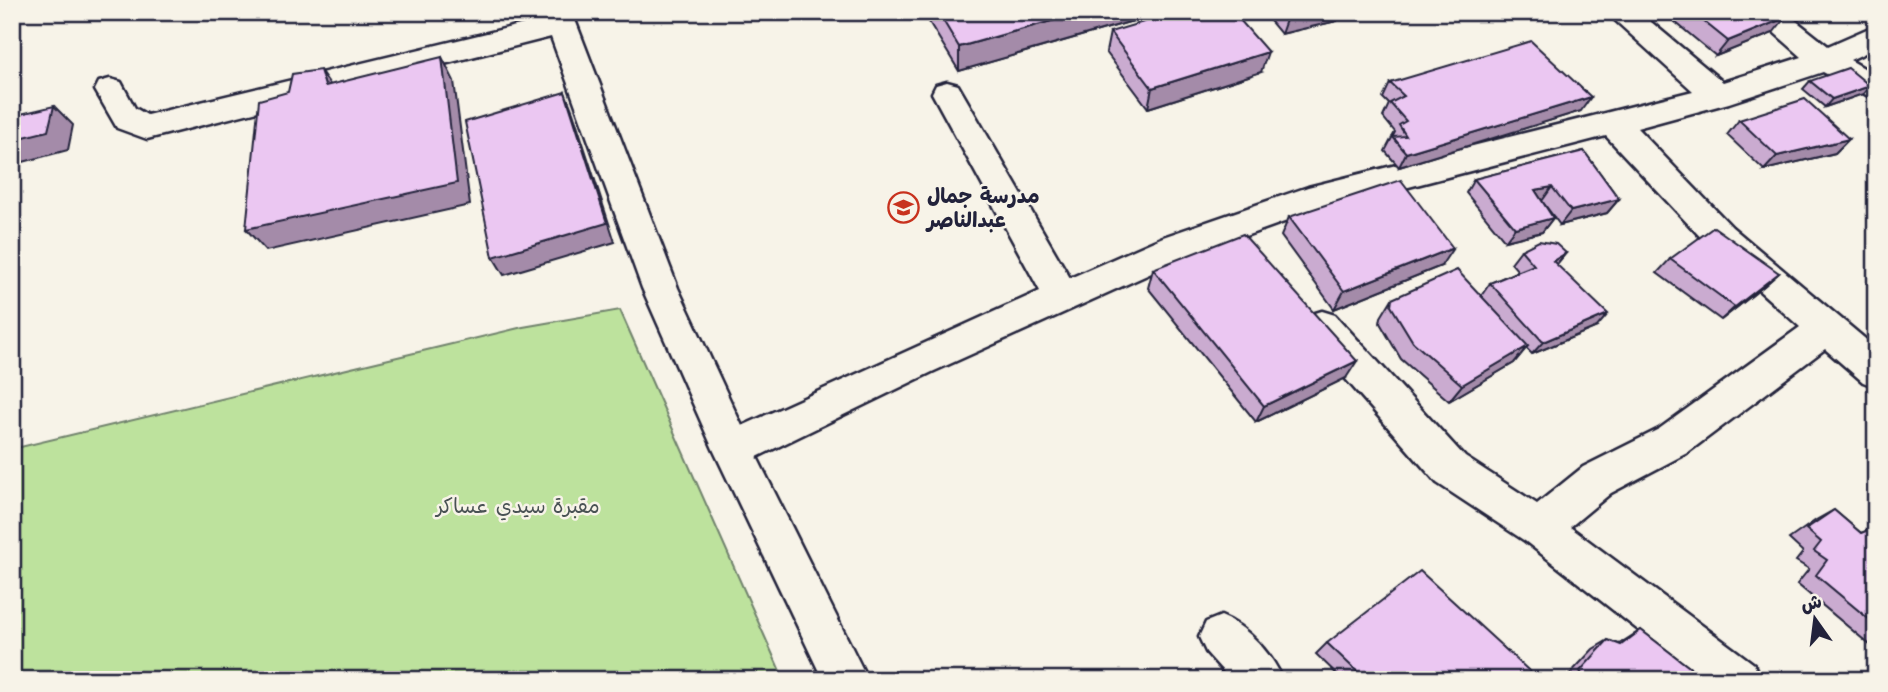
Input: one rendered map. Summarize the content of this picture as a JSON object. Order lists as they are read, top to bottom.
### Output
{
  "parks": ["مقبرة سيدي عساكر"],
  "places": {
    "school or university": ["مدرسة جمال عبدالناصر"]
  },
  "north": "top"
}
